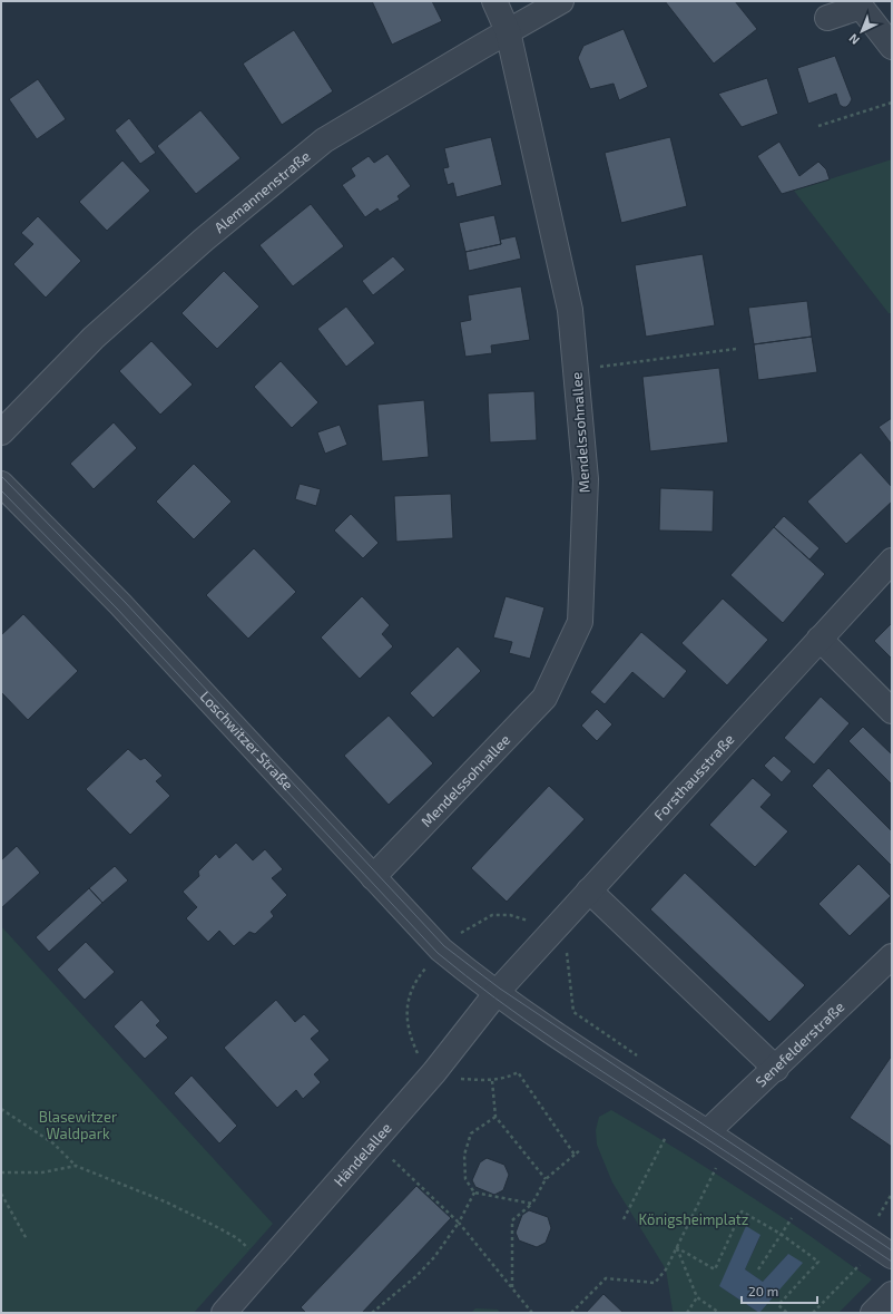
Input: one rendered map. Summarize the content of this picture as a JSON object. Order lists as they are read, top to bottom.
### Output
{
  "streets": {
    "street": [
      "Alemannenstraße",
      "Mendelssohnallee",
      "Loschwitzer Straße",
      "Forsthausstraße",
      "Senefelderstraße",
      "Händelallee"
    ]
  },
  "crossings": [
    ["Alemannenstraße", "Mendelssohnallee"],
    ["Mendelssohnallee", "Loschwitzer Straße"],
    ["Loschwitzer Straße", "Forsthausstraße"],
    ["Loschwitzer Straße", "Händelallee"],
    ["Forsthausstraße", "Händelallee"]
  ],
  "parks": ["Blasewitzer Waldpark", "Königsheimplatz"],
  "scale_bar": "20 m",
  "north": "bottom left"
}
